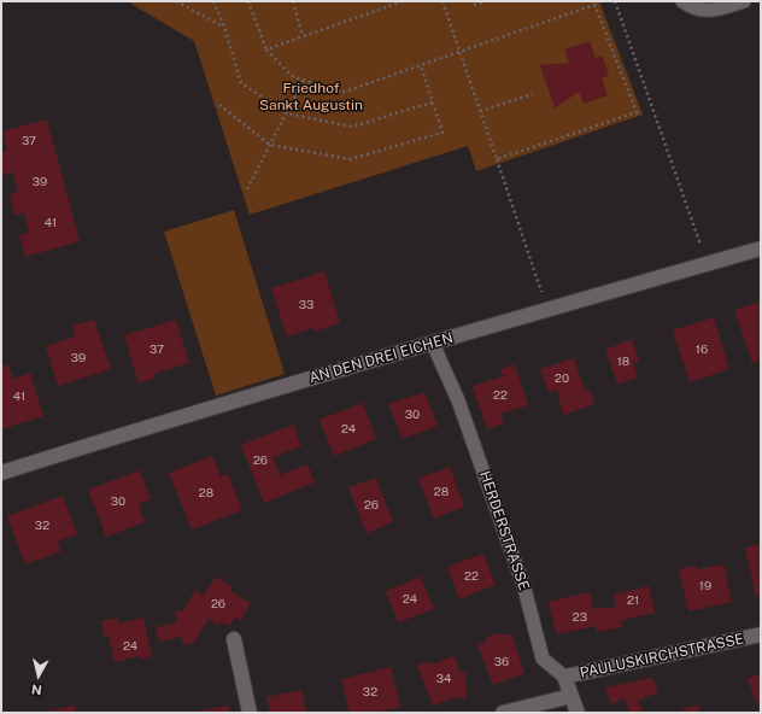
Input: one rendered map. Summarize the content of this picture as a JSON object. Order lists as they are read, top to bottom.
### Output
{
  "streets": {
    "street": ["AN DEN DREI EICHEN", "HERDERSTRASSE", "PAULUSKIRCHSTRASSE"]
  },
  "crossings": [
    ["AN DEN DREI EICHEN", "HERDERSTRASSE"],
    ["HERDERSTRASSE", "PAULUSKIRCHSTRASSE"]
  ],
  "parks": ["Friedhof Sankt Augustin"],
  "house_numbers": [
    "37",
    "39",
    "41",
    "33",
    "37",
    "16",
    "39",
    "18",
    "20",
    "22",
    "41",
    "30",
    "24",
    "26",
    "28",
    "28",
    "30",
    "26",
    "32",
    "22",
    "19",
    "24",
    "21",
    "26",
    "23",
    "24",
    "36",
    "34",
    "32"
  ],
  "north": "bottom"
}
